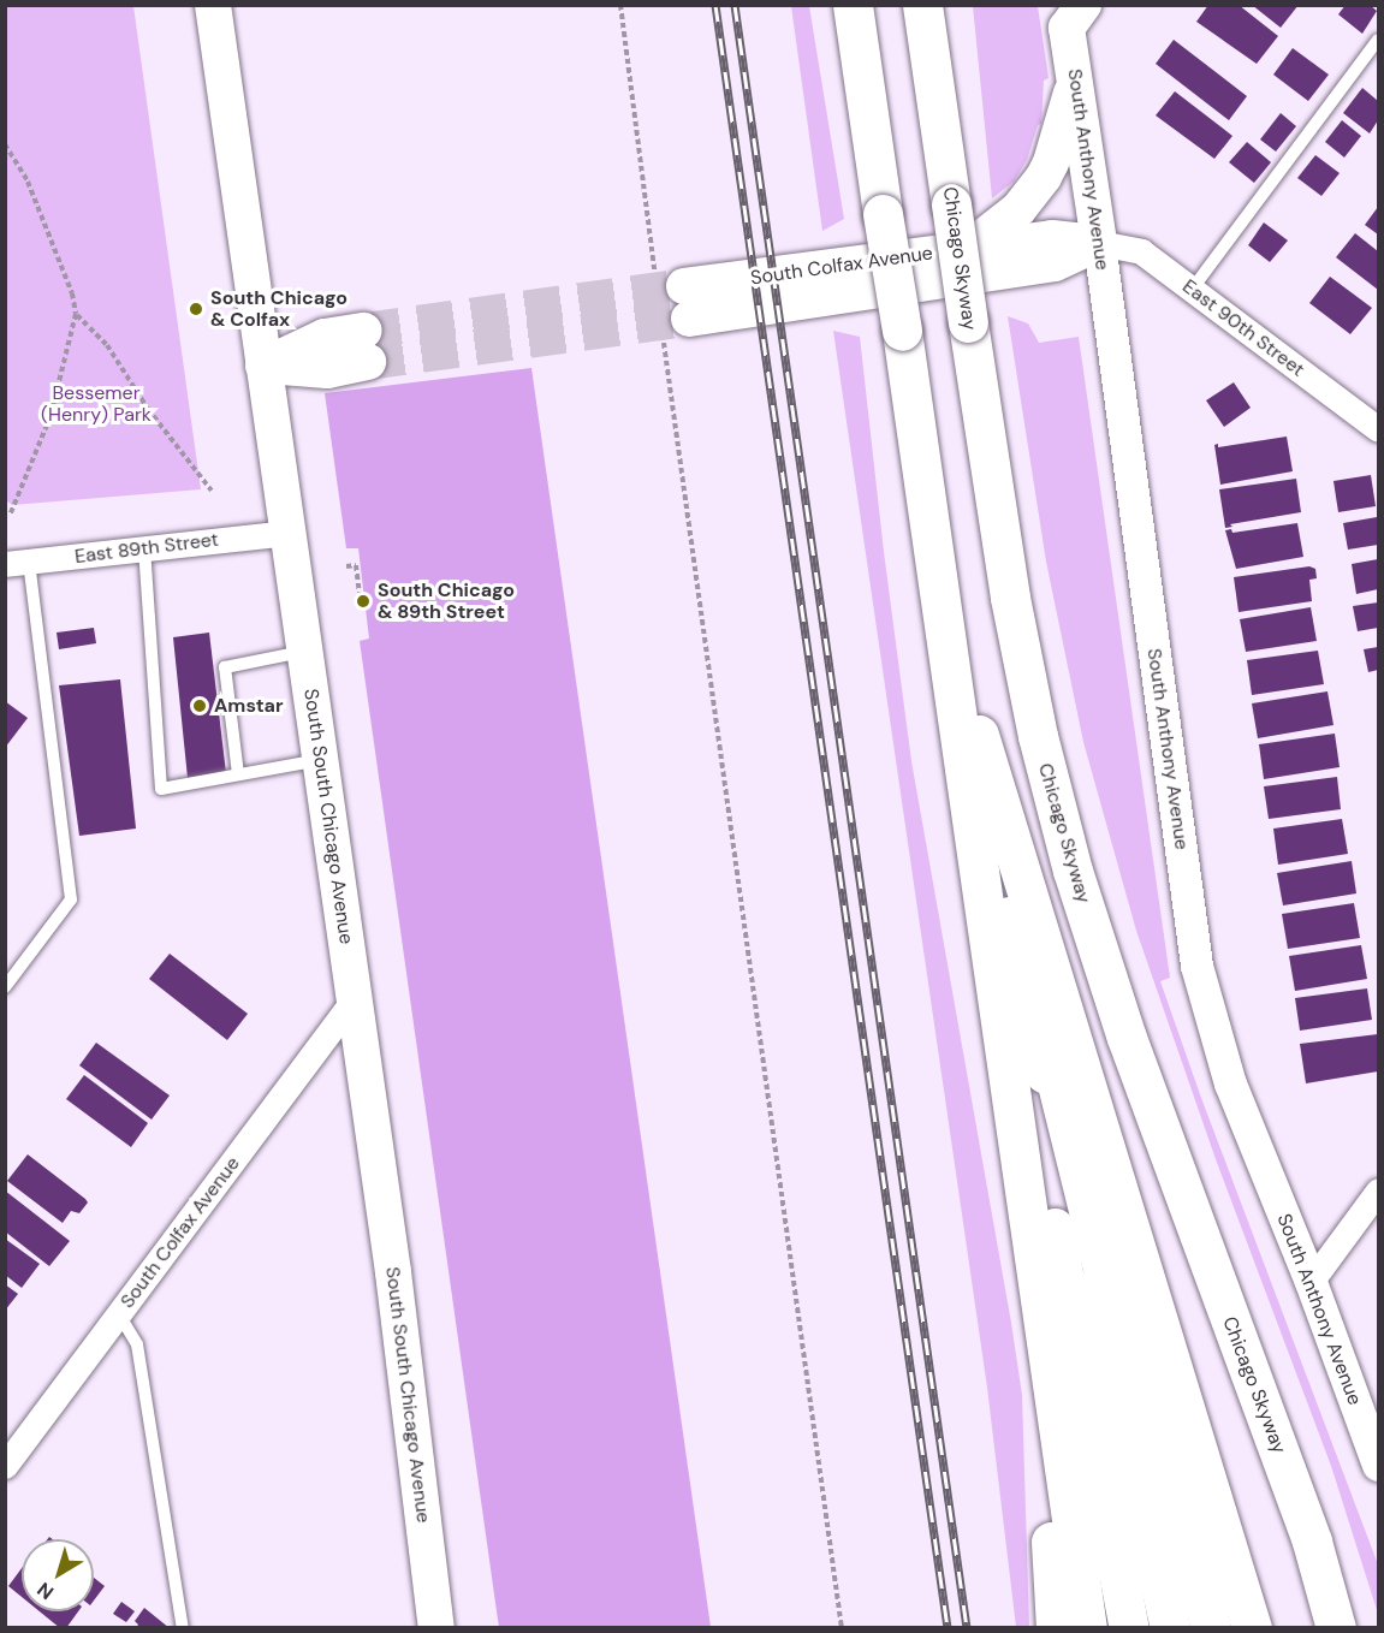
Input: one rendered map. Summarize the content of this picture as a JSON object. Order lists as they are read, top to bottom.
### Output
{
  "streets": {
    "highway": ["Chicago Skyway"],
    "main road": ["South Anthony Avenue", "South Colfax Avenue", "South South Chicago Avenue"],
    "street": ["East 90th Street", "East 89th Street"]
  },
  "crossings": [
    ["South Anthony Avenue", "South Colfax Avenue"],
    ["South Anthony Avenue", "East 90th Street"],
    ["South Colfax Avenue", "East 90th Street"],
    ["South Colfax Avenue", "South South Chicago Avenue"],
    ["East 89th Street", "South South Chicago Avenue"]
  ],
  "parks": ["Bessemer (Henry) Park"],
  "places": ["South Chicago & Colfax", "South Chicago & 89th Street", "Amstar"],
  "north": "bottom left"
}
